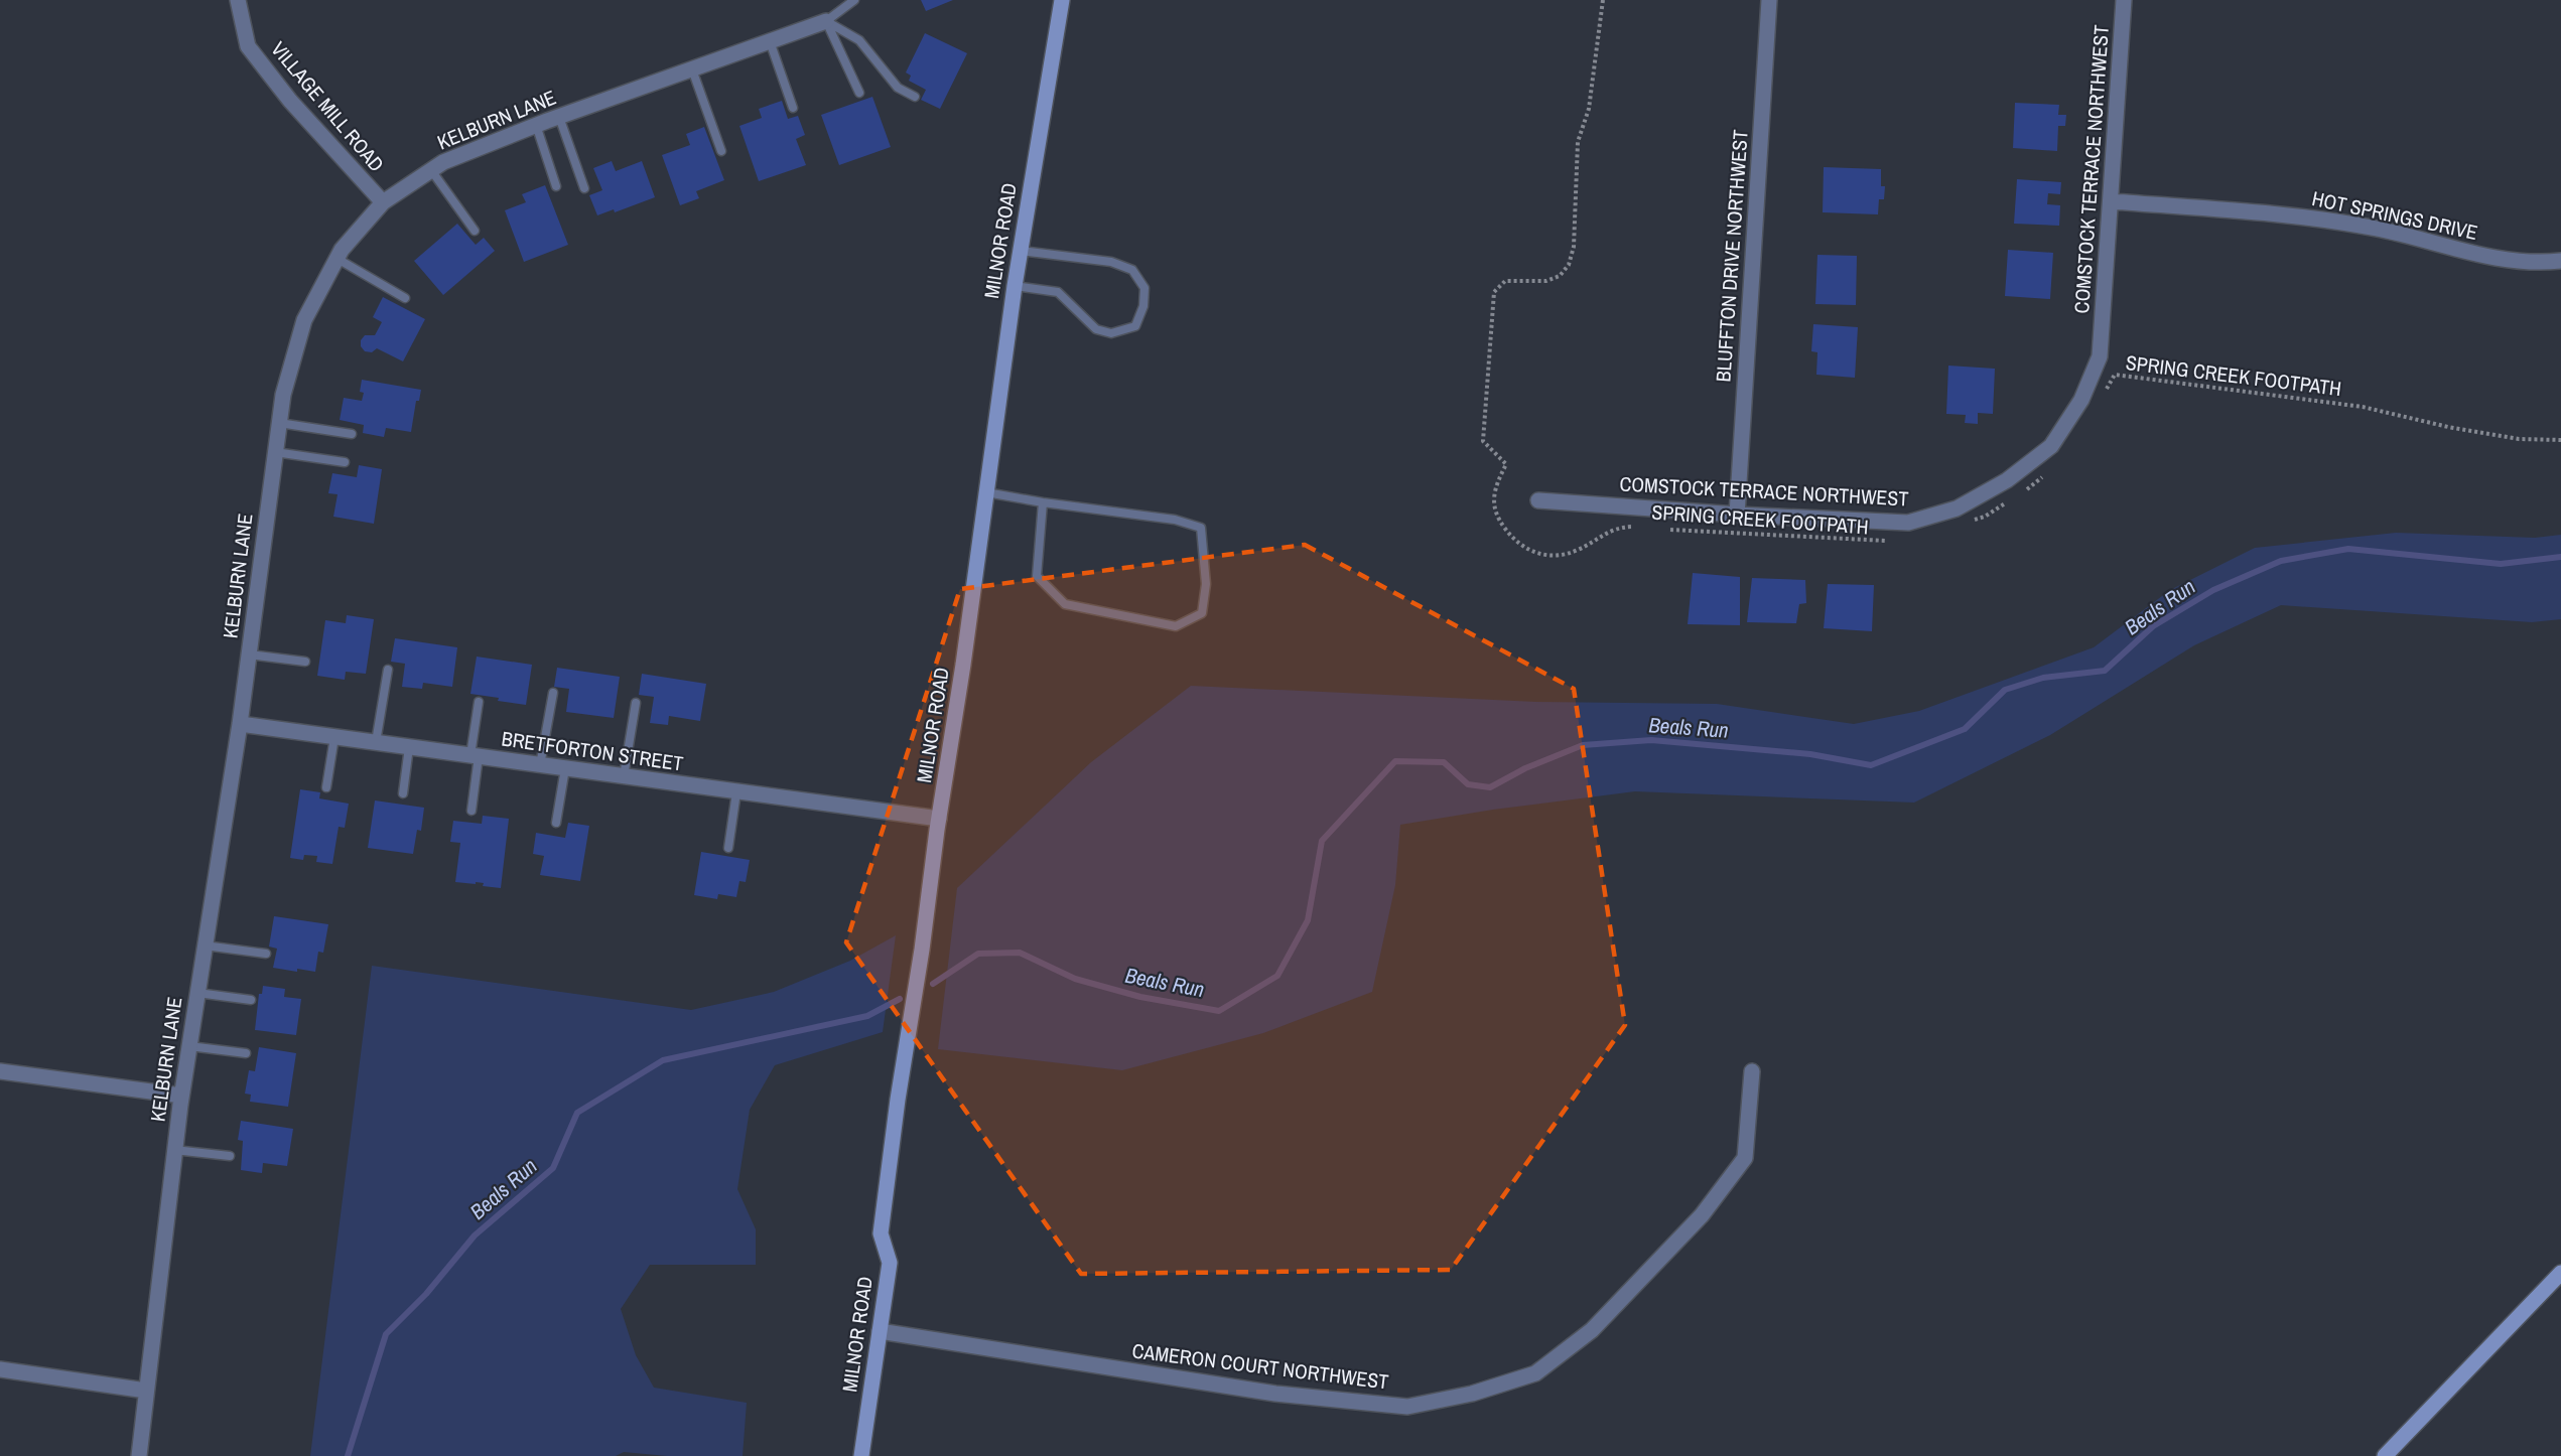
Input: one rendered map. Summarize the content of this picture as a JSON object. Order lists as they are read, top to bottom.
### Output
{
  "streets": {
    "main road": ["MILNOR ROAD"],
    "street": [
      "VILLAGE MILL ROAD",
      "KELBURN LANE",
      "COMSTOCK TERRACE NORTHWEST",
      "HOT SPRINGS DRIVE",
      "BLUFFTON DRIVE NORTHWEST",
      "BRETFORTON STREET",
      "CAMERON COURT NORTHWEST"
    ],
    "path": ["SPRING CREEK FOOTPATH"]
  },
  "crossings": [
    ["VILLAGE MILL ROAD", "KELBURN LANE"],
    ["KELBURN LANE", "BRETFORTON STREET"],
    ["COMSTOCK TERRACE NORTHWEST", "HOT SPRINGS DRIVE"],
    ["COMSTOCK TERRACE NORTHWEST", "BLUFFTON DRIVE NORTHWEST"],
    ["MILNOR ROAD", "BRETFORTON STREET"],
    ["MILNOR ROAD", "CAMERON COURT NORTHWEST"]
  ],
  "water": ["Beals Run"]
}
